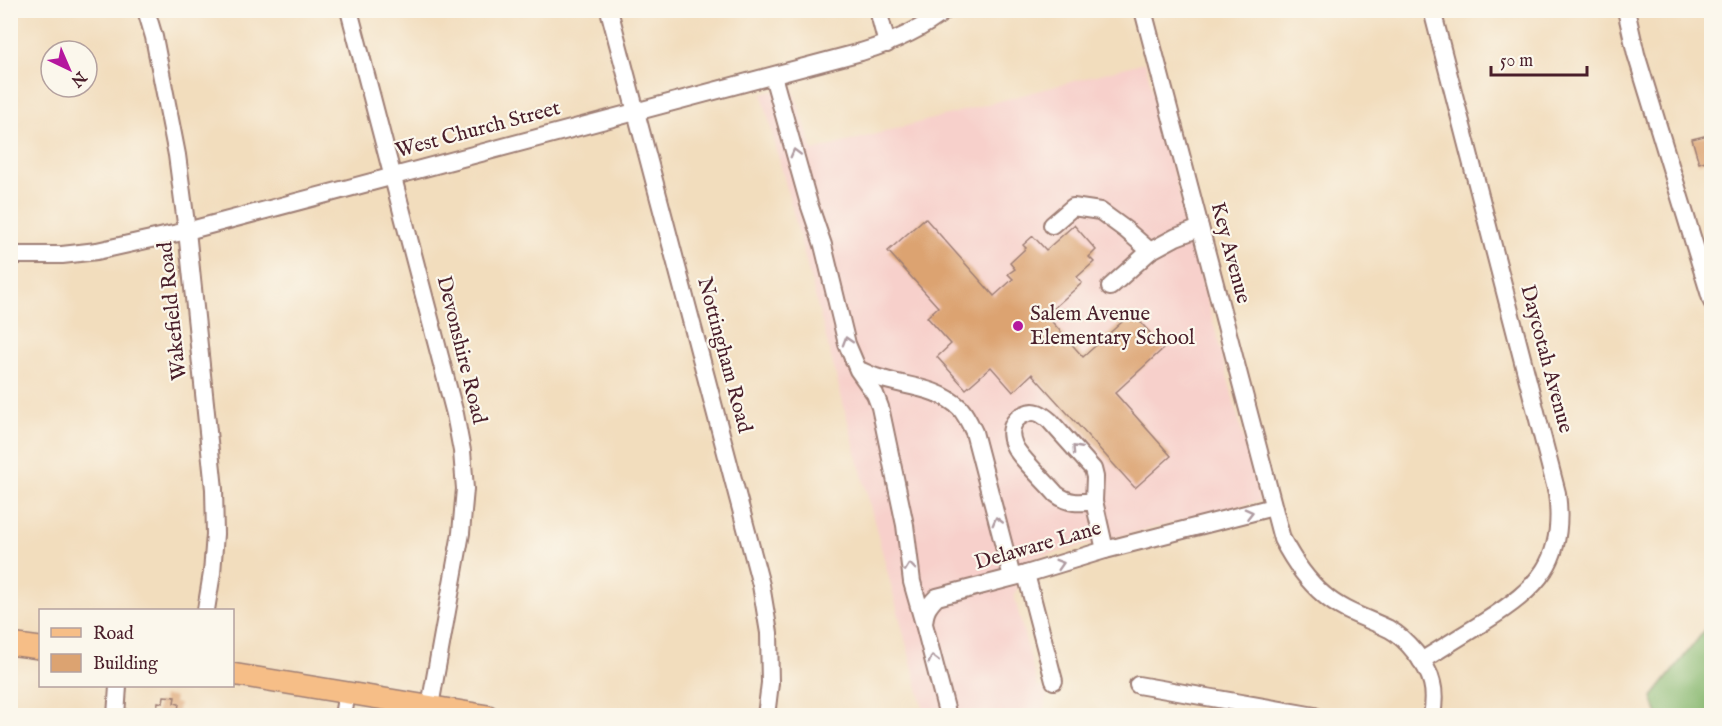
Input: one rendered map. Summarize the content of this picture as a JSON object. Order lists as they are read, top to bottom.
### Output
{
  "streets": {
    "street": [
      "West Church Street",
      "Key Avenue",
      "Wakefield Road",
      "Devonshire Road",
      "Nottingham Road",
      "Daycotah Avenue",
      "Delaware Lane"
    ]
  },
  "crossings": [
    ["West Church Street", "Wakefield Road"],
    ["West Church Street", "Devonshire Road"],
    ["West Church Street", "Nottingham Road"],
    ["Key Avenue", "Daycotah Avenue"],
    ["Key Avenue", "Delaware Lane"]
  ],
  "one_way": ["Delaware Lane"],
  "places": ["Salem Avenue Elementary School"],
  "legend": ["Road", "Building"],
  "scale_bar": "50 m",
  "north": "bottom right"
}
